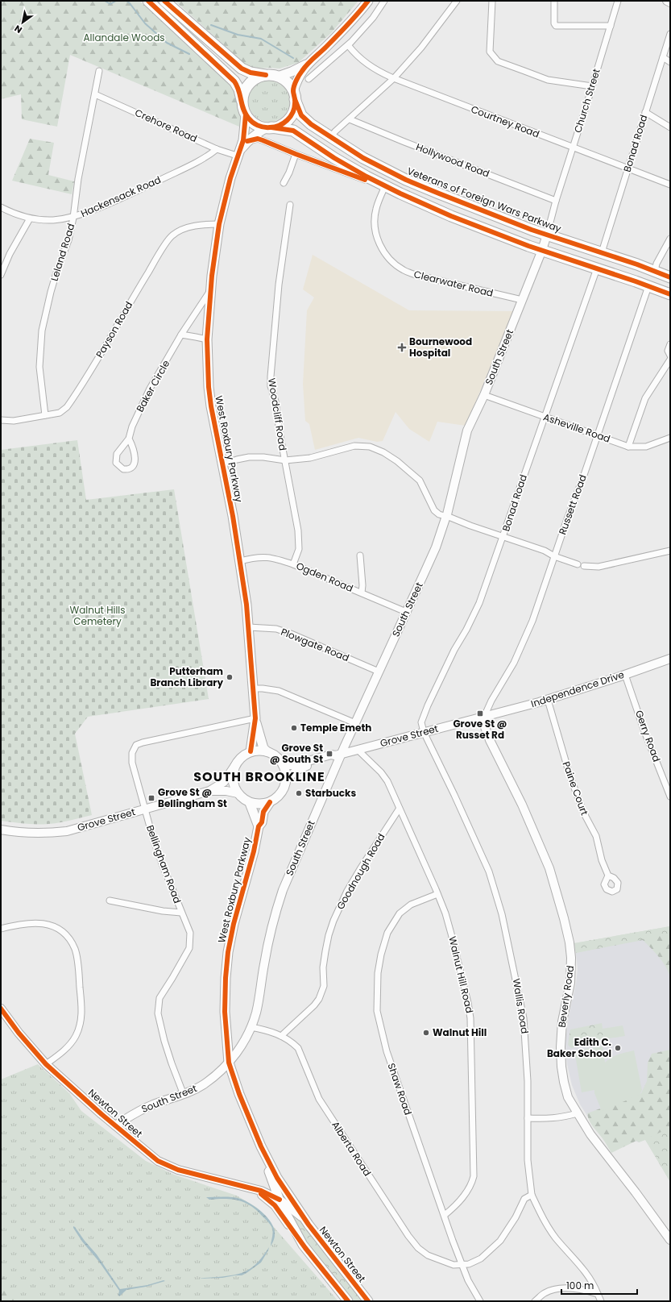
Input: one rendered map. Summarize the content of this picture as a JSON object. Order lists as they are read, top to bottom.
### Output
{
  "streets": {
    "highway": ["Veterans of Foreign Wars Parkway"],
    "main road": ["West Roxbury Parkway", "Newton Street"],
    "street": [
      "Church Street",
      "Courtney Road",
      "Crehore Road",
      "Bonad Road",
      "Hollywood Road",
      "Hackensack Road",
      "Leland Road",
      "Clearwater Road",
      "Payson Road",
      "South Street",
      "Baker Circle",
      "Woodcliff Road",
      "Asheville Road",
      "Russett Road",
      "Ogden Road",
      "Plowgate Road",
      "Independence Drive",
      "Grove Street",
      "Gerry Road",
      "Paine Court",
      "Bellingham Road",
      "Goodnough Road",
      "Walnut Hill Road",
      "Beverly Road",
      "Wallis Road",
      "Shaw Road",
      "Alberta Road"
    ]
  },
  "crossings": [
    ["Church Street", "Courtney Road"],
    ["Church Street", "Hollywood Road"],
    ["Church Street", "South Street"],
    ["Courtney Road", "Bonad Road"],
    ["Crehore Road", "Hackensack Road"],
    ["Crehore Road", "Leland Road"],
    ["Crehore Road", "West Roxbury Parkway"],
    ["Bonad Road", "Veterans of Foreign Wars Parkway"],
    ["Bonad Road", "Asheville Road"],
    ["Bonad Road", "Grove Street"],
    ["Bonad Road", "Wallis Road"],
    ["Hollywood Road", "South Street"],
    ["Hackensack Road", "Leland Road"],
    ["Veterans of Foreign Wars Parkway", "South Street"],
    ["Veterans of Foreign Wars Parkway", "West Roxbury Parkway"],
    ["Leland Road", "Payson Road"],
    ["Clearwater Road", "South Street"],
    ["Payson Road", "West Roxbury Parkway"],
    ["South Street", "Asheville Road"],
    ["South Street", "West Roxbury Parkway"],
    ["South Street", "Ogden Road"],
    ["South Street", "Plowgate Road"],
    ["South Street", "Grove Street"],
    ["South Street", "Bellingham Road"],
    ["South Street", "Newton Street"],
    ["South Street", "Alberta Road"],
    ["Baker Circle", "West Roxbury Parkway"],
    ["Woodcliff Road", "Ogden Road"],
    ["Asheville Road", "Russett Road"],
    ["West Roxbury Parkway", "Ogden Road"],
    ["West Roxbury Parkway", "Plowgate Road"],
    ["West Roxbury Parkway", "Grove Street"],
    ["West Roxbury Parkway", "Bellingham Road"],
    ["West Roxbury Parkway", "Newton Street"],
    ["Russett Road", "Independence Drive"],
    ["Russett Road", "Grove Street"],
    ["Russett Road", "Beverly Road"],
    ["Independence Drive", "Grove Street"],
    ["Independence Drive", "Gerry Road"],
    ["Independence Drive", "Paine Court"],
    ["Independence Drive", "Beverly Road"],
    ["Grove Street", "Bellingham Road"],
    ["Grove Street", "Walnut Hill Road"],
    ["Grove Street", "Beverly Road"],
    ["Grove Street", "Wallis Road"],
    ["Goodnough Road", "Walnut Hill Road"],
    ["Goodnough Road", "Alberta Road"],
    ["Walnut Hill Road", "Shaw Road"],
    ["Shaw Road", "Alberta Road"]
  ],
  "districts": ["SOUTH BROOKLINE"],
  "parks": ["Allandale Woods", "Walnut Hills Cemetery"],
  "places": {
    "health": ["Bournewood Hospital"],
    "other": [
      "Putterham Branch Library",
      "Temple Emeth",
      "Starbucks",
      "Walnut Hill",
      "Edith C. Baker School"
    ],
    "transit": ["Grove St @ Russet Rd", "Grove St @ South St", "Grove St @ Bellingham St"]
  },
  "scale_bar": "100 m",
  "north": "bottom left"
}
